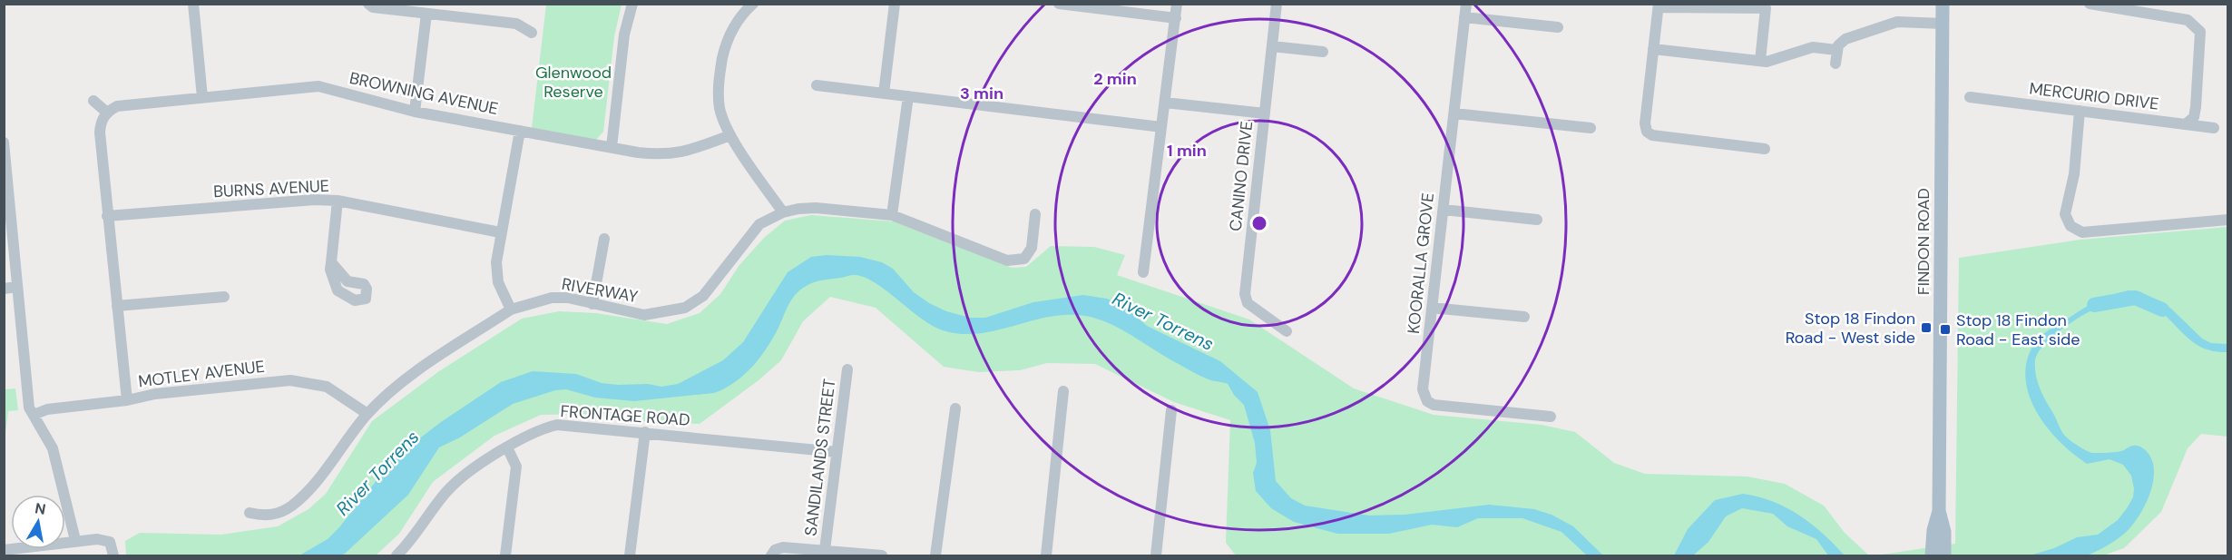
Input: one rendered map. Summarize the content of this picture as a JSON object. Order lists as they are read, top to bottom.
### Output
{
  "streets": {
    "main road": ["FINDON ROAD"],
    "street": [
      "BROWNING AVENUE",
      "MERCURIO DRIVE",
      "CANINO DRIVE",
      "BURNS AVENUE",
      "KOORALLA GROVE",
      "RIVERWAY",
      "MOTLEY AVENUE",
      "FRONTAGE ROAD",
      "SANDILANDS STREET"
    ]
  },
  "crossings": [
    ["RIVERWAY", "MOTLEY AVENUE"],
    ["FRONTAGE ROAD", "SANDILANDS STREET"]
  ],
  "water": ["River Torrens"],
  "parks": ["Glenwood Reserve"],
  "places": {
    "transit": ["Stop 18 Findon Road - West side", "Stop 18 Findon Road - East side"]
  },
  "north": "top",
  "rings": ["2 min", "3 min", "1 min"]
}
